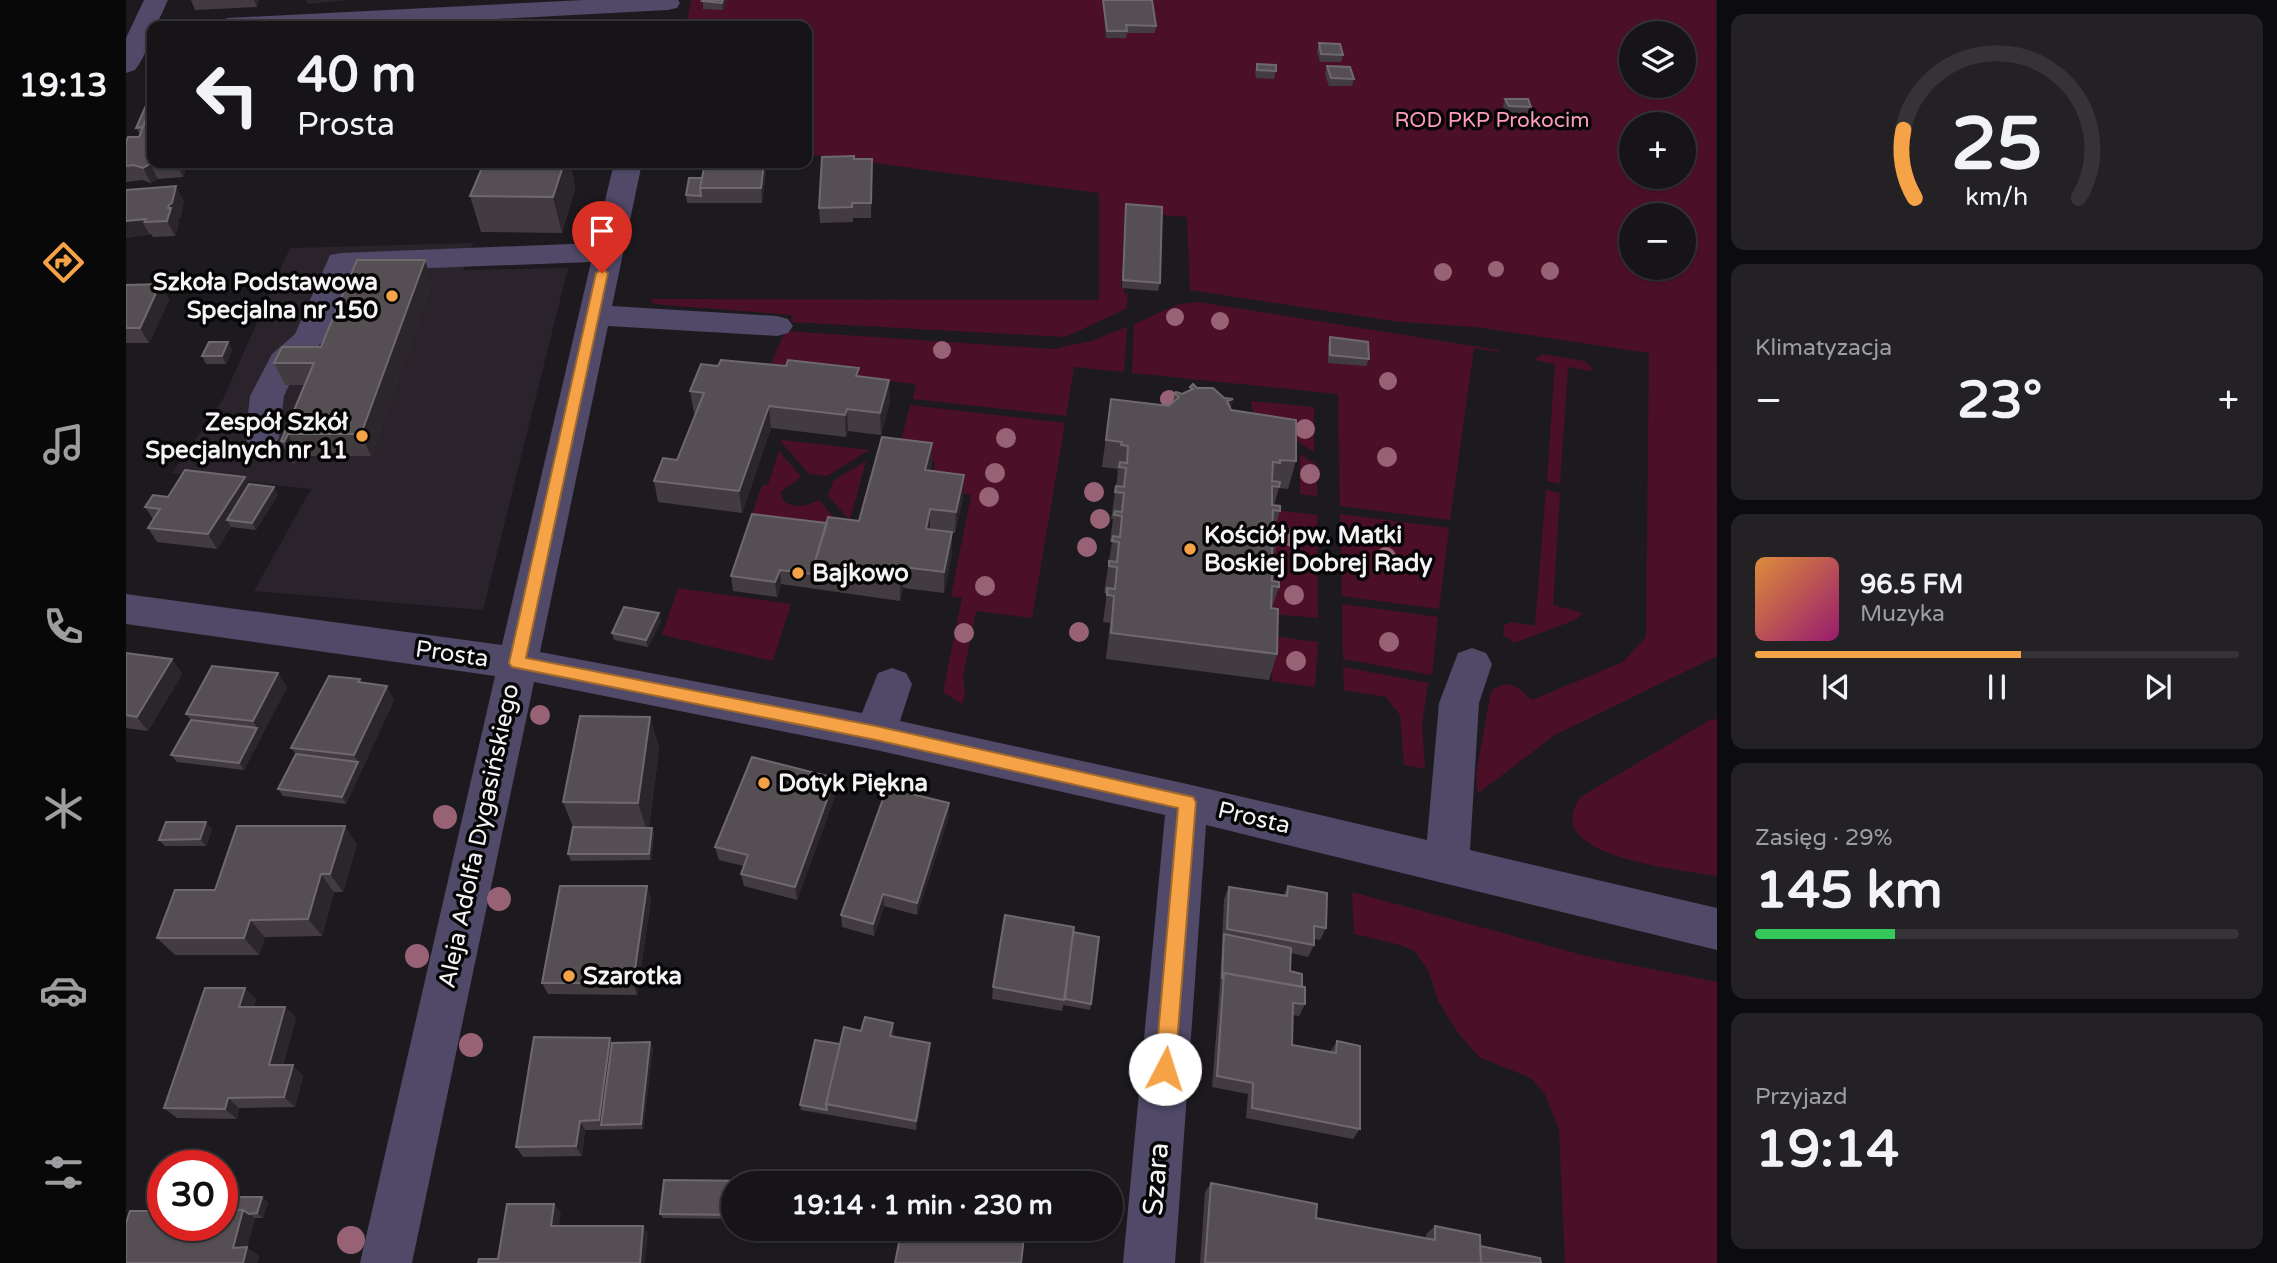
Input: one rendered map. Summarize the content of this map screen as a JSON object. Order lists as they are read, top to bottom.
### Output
{
  "streets": {
    "street": ["Prosta", "Aleja Adolfa Dygasińskiego", "Szara"]
  },
  "crossings": [
    ["Prosta", "Aleja Adolfa Dygasińskiego"],
    ["Prosta", "Szara"]
  ],
  "parks": ["ROD PKP Prokocim"],
  "places": [
    "Szkoła Podstawowa Specjalna nr 150",
    "Zespół Szkół Specjalnych nr 11",
    "Kościół pw. Matki Boskiej Dobrej Rady",
    "Bajkowo",
    "Dotyk Piękna",
    "Szarotka"
  ],
  "page": {
    "tabs": "19:13",
    "map_buttons": ["+", "−"],
    "turn": ["40 m", "Prosta"],
    "tile": [
      "Klimatyzacja",
      ["Zasięg · 29%", "145 km"],
      ["Przyjazd", "19:14"]
    ],
    "heat": ["−", "23°", "+"],
    "song": ["96.5 FM", "Muzyka"],
    "limit": "30",
    "trip": "19:14 · 1 min · 230 m",
    "gauge": ["25", "km/h"]
  }
}
